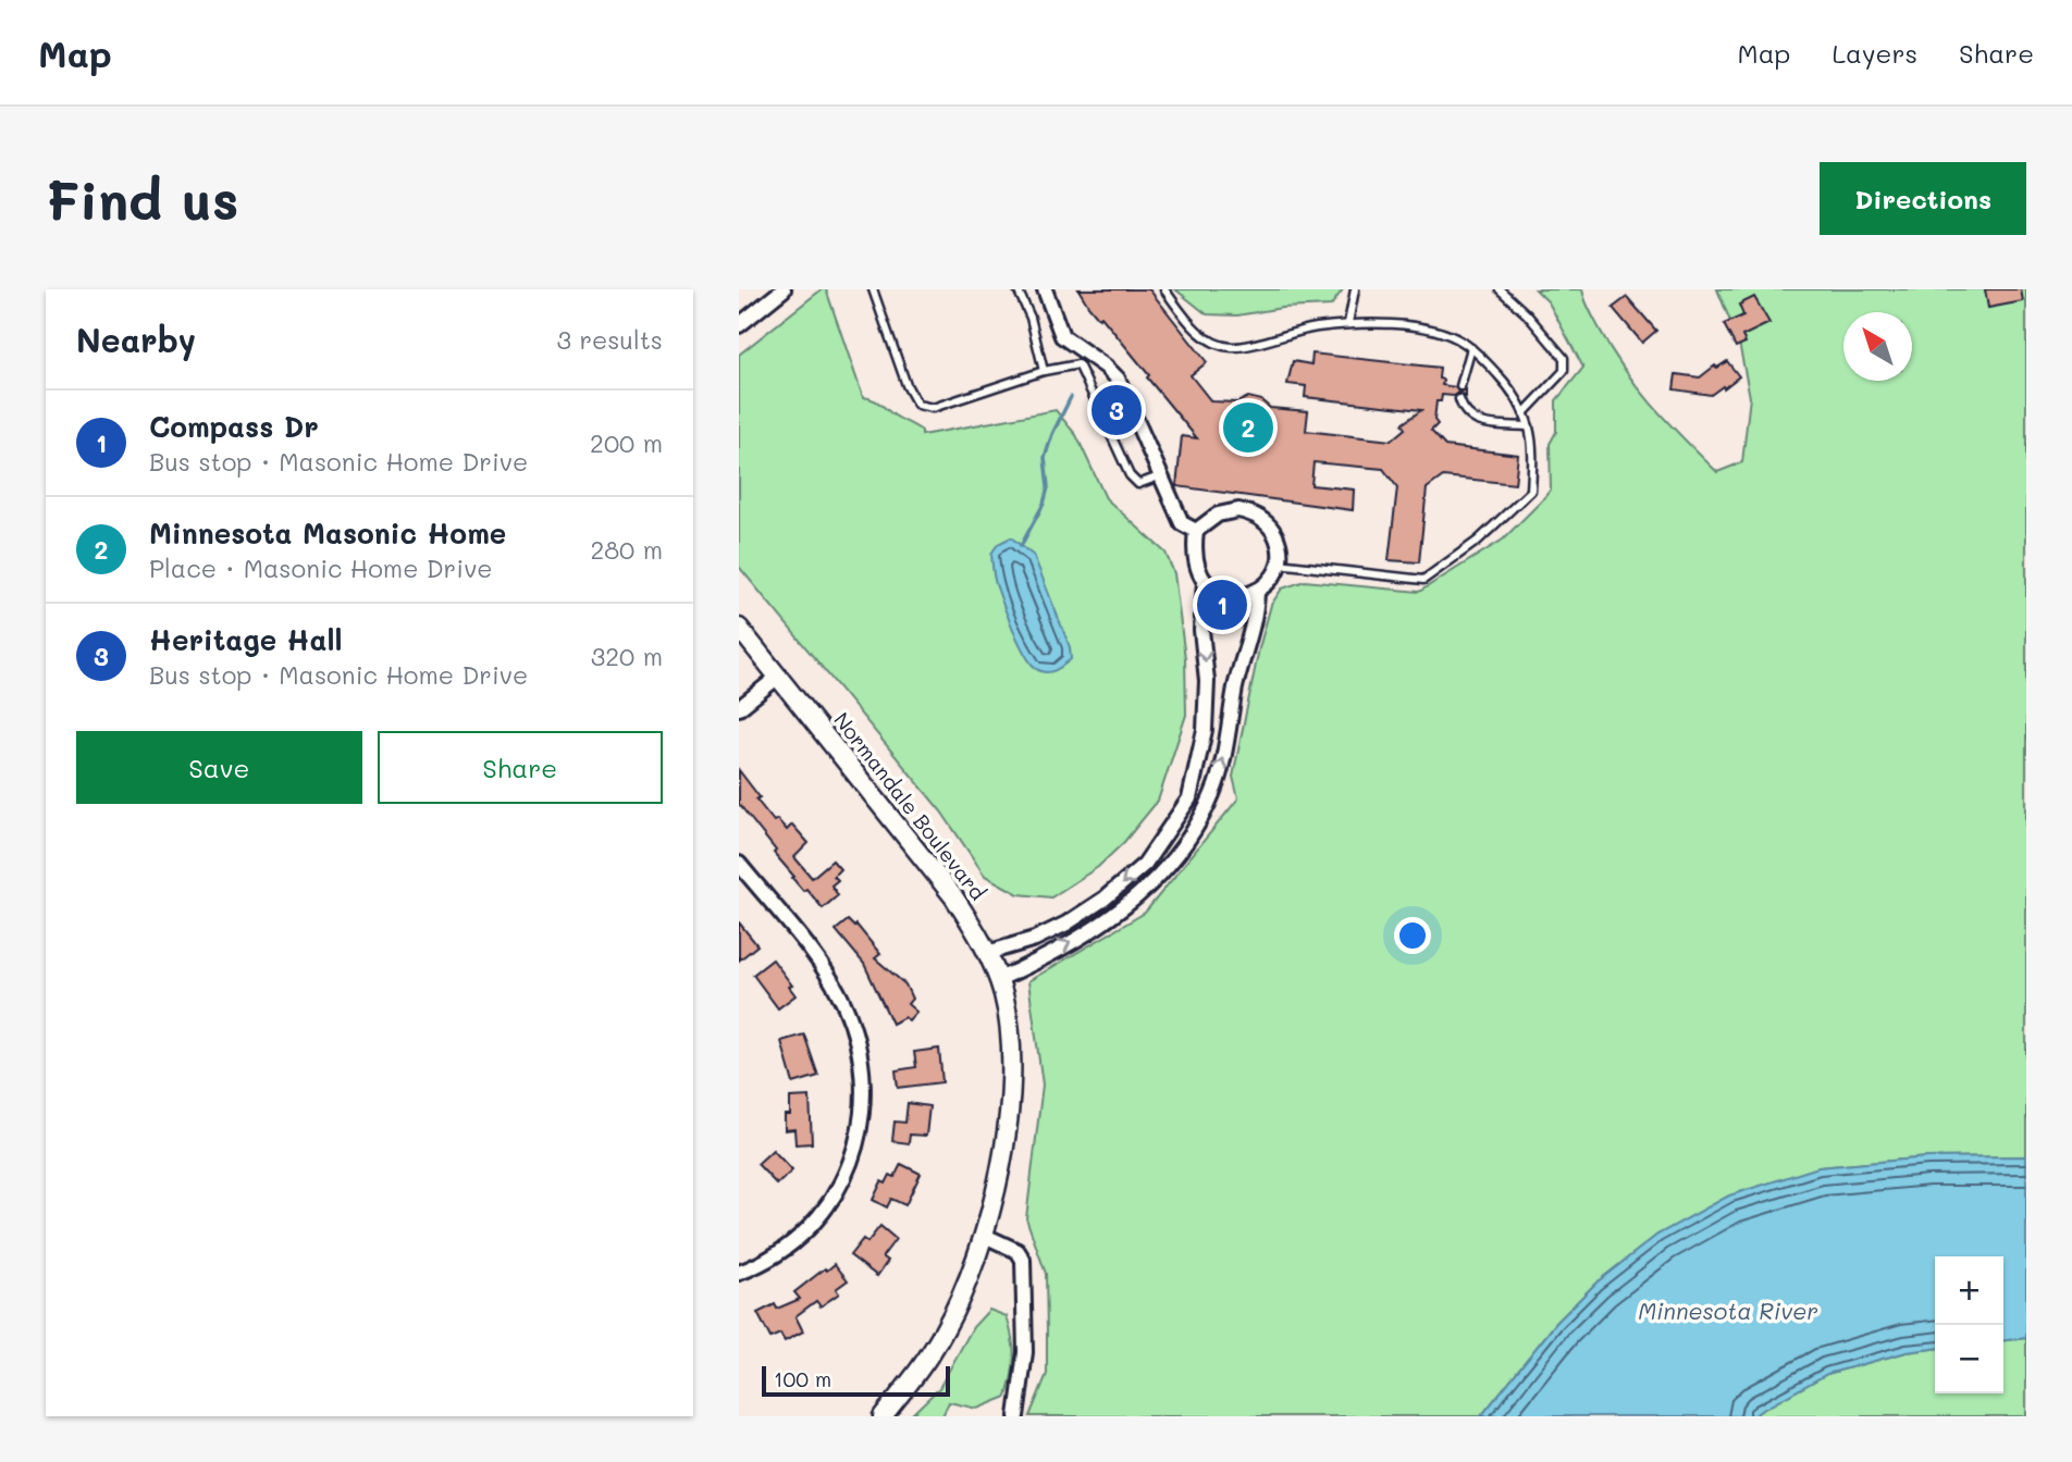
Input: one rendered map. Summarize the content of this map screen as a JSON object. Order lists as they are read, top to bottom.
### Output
{
  "streets": {
    "street": ["Normandale Boulevard"]
  },
  "water": ["Minnesota River"],
  "scale_bar": "100 m",
  "north": "top left",
  "page": {
    "header": "Map",
    "nav": ["Map", "Layers", "Share"],
    "buttons": [
      "Directions",
      ["Save", "Share"]
    ],
    "title": "Find us",
    "heading": ["Nearby", "3 results"],
    "pins": ["3", "2", "1"],
    "list": [
      {
        "mark": "1",
        "name": "Compass Dr",
        "note": "Bus stop · Masonic Home Drive",
        "value": "200 m"
      },
      {
        "mark": "2",
        "name": "Minnesota Masonic Home",
        "note": "Place · Masonic Home Drive",
        "value": "280 m"
      },
      {
        "mark": "3",
        "name": "Heritage Hall",
        "note": "Bus stop · Masonic Home Drive",
        "value": "320 m"
      }
    ],
    "map_buttons": ["+", "−"],
    "scale": "100 m"
  }
}
